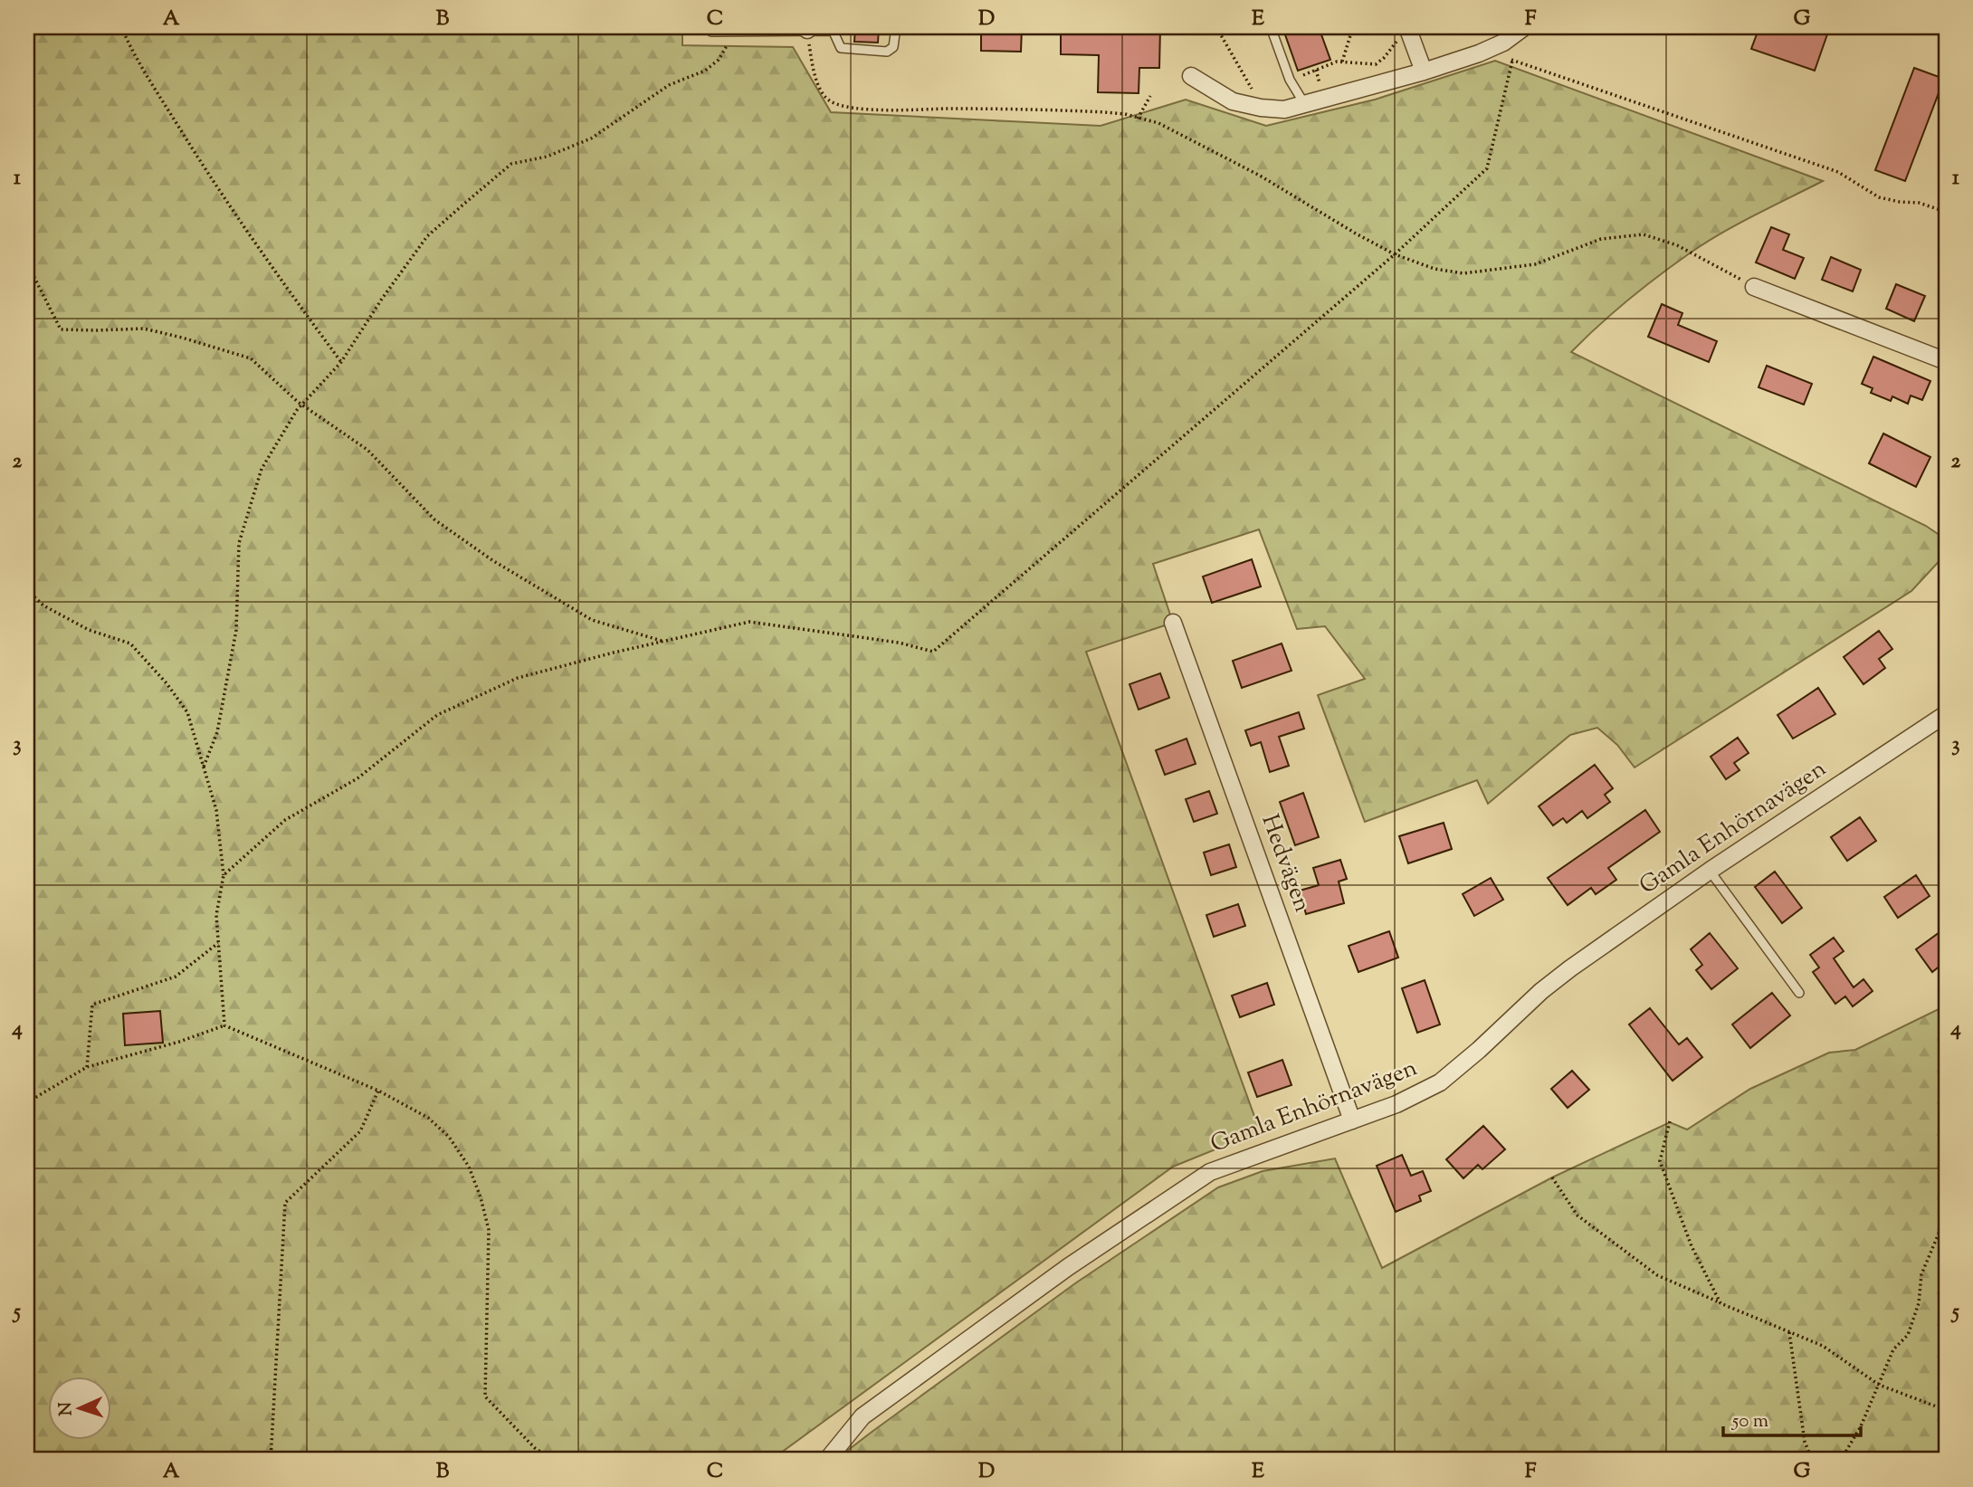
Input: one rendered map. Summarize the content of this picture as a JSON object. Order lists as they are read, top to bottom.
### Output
{
  "streets": {
    "street": ["Gamla Enhörnavägen", "Hedvägen"]
  },
  "crossings": [
    ["Gamla Enhörnavägen", "Hedvägen"]
  ],
  "scale_bar": "50 m",
  "north": "left",
  "grid": {
    "columns": [
      "A",
      "B",
      "C",
      "D",
      "E",
      "F",
      "G"
    ],
    "rows": [
      "1",
      "2",
      "3",
      "4",
      "5"
    ]
  }
}
